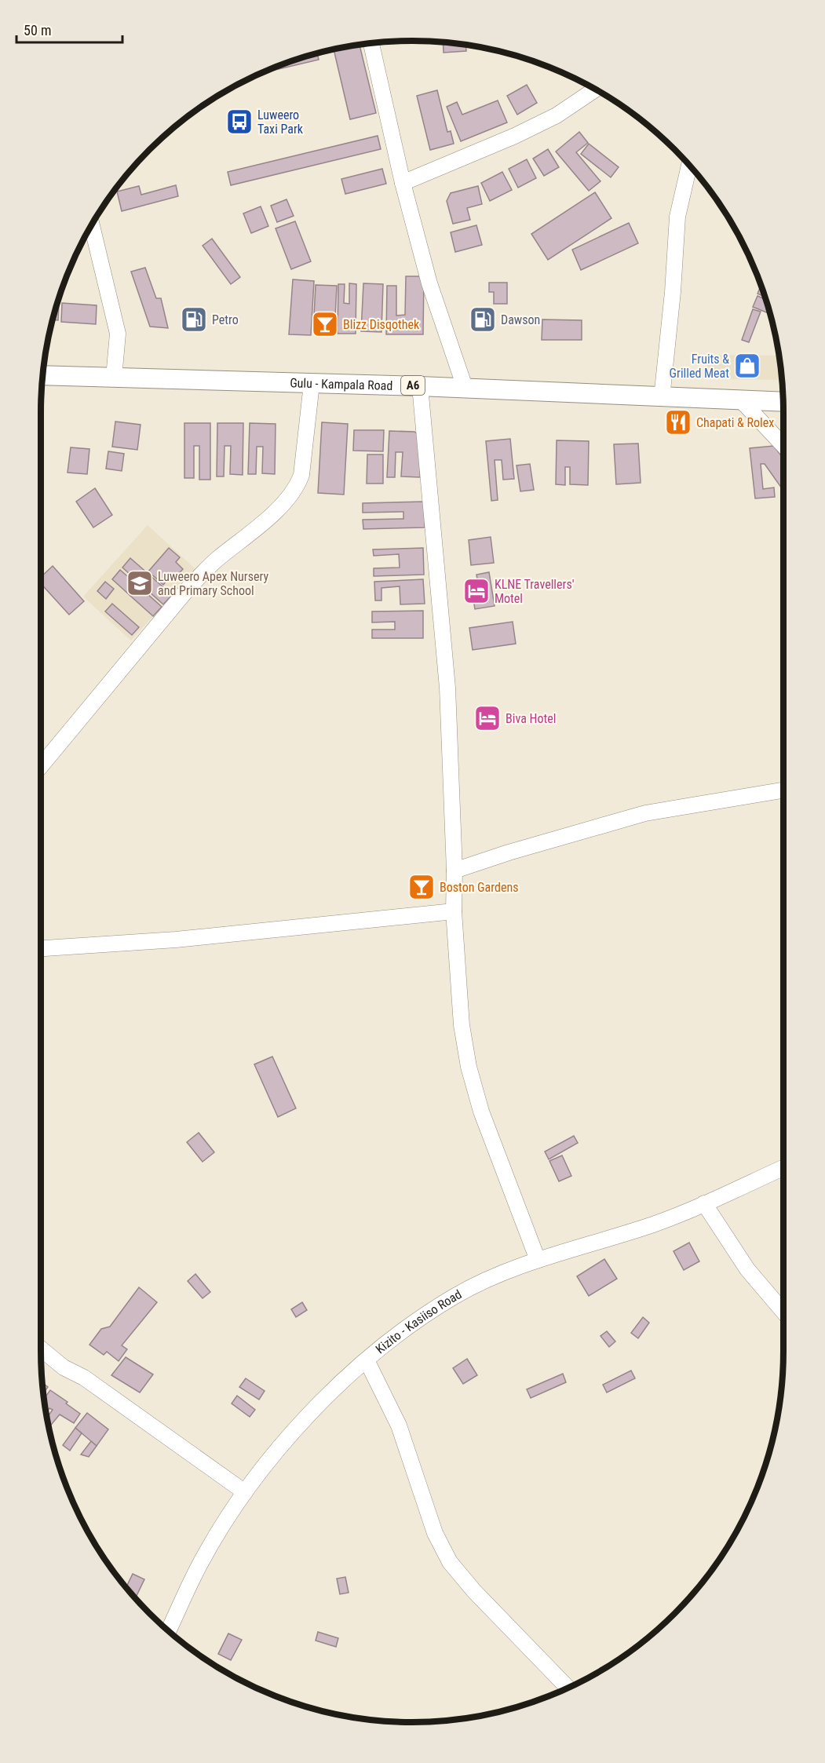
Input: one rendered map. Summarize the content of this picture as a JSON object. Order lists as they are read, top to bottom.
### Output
{
  "streets": {
    "main road": ["Gulu - Kampala Road", "A6"],
    "street": ["Kizito - Kasiiso Road"]
  },
  "places": {
    "bus stop": ["Luweero Taxi Park"],
    "fuel station": ["Petro", "Dawson"],
    "bar": ["Blizz Disqothek", "Boston Gardens"],
    "shop": ["Fruits & Grilled Meat"],
    "restaurant": ["Chapati & Rolex"],
    "school or university": ["Luweero Apex Nursery and Primary School"],
    "hotel": ["KLNE Travellers' Motel", "Biva Hotel"]
  },
  "scale_bar": "50 m"
}
